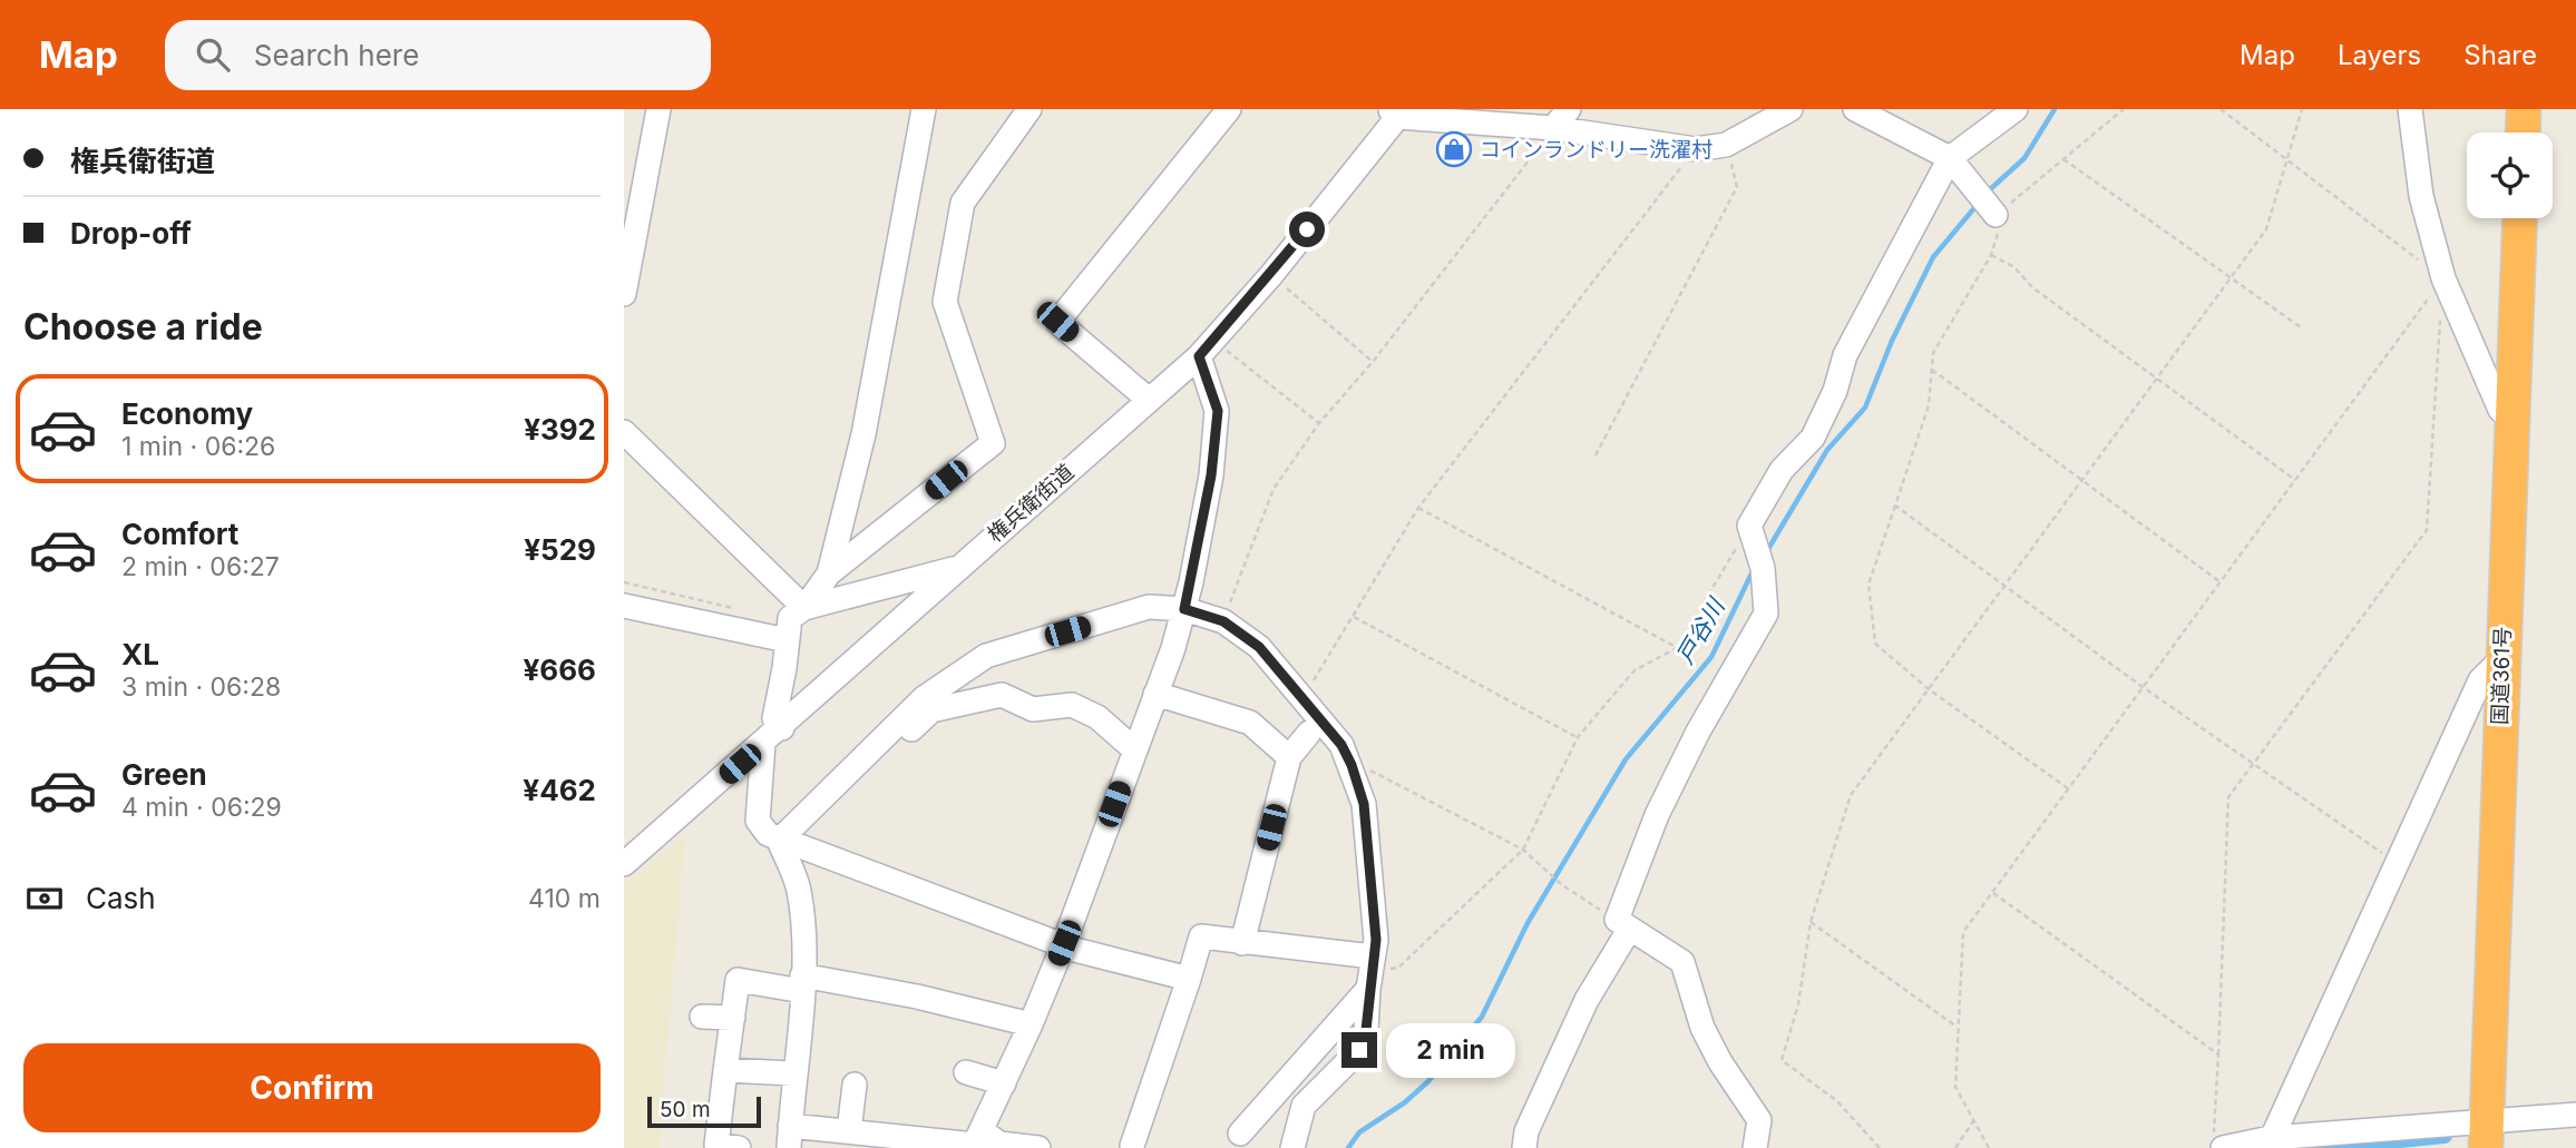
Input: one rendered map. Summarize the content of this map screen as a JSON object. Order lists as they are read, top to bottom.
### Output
{
  "streets": {
    "highway": ["国道361号"],
    "street": ["権兵衛街道"]
  },
  "water": ["戸谷川"],
  "places": {
    "shop": ["コインランドリー洗濯村"]
  },
  "scale_bar": "50 m",
  "page": {
    "header": "Map",
    "search": "Search here",
    "nav": ["Map", "Layers", "Share"],
    "banner": ["権兵衛街道", "Drop-off"],
    "heading": "Choose a ride",
    "list": [
      {
        "name": "Economy",
        "note": "1 min · 06:26",
        "value": "¥392"
      },
      {
        "name": "Comfort",
        "note": "2 min · 06:27",
        "value": "¥529"
      },
      {
        "name": "XL",
        "note": "3 min · 06:28",
        "value": "¥666"
      },
      {
        "name": "Green",
        "note": "4 min · 06:29",
        "value": "¥462"
      }
    ],
    "pay": ["Cash", "410 m"],
    "bubble": "2 min",
    "buttons": "Confirm",
    "scale": "50 m"
  }
}
